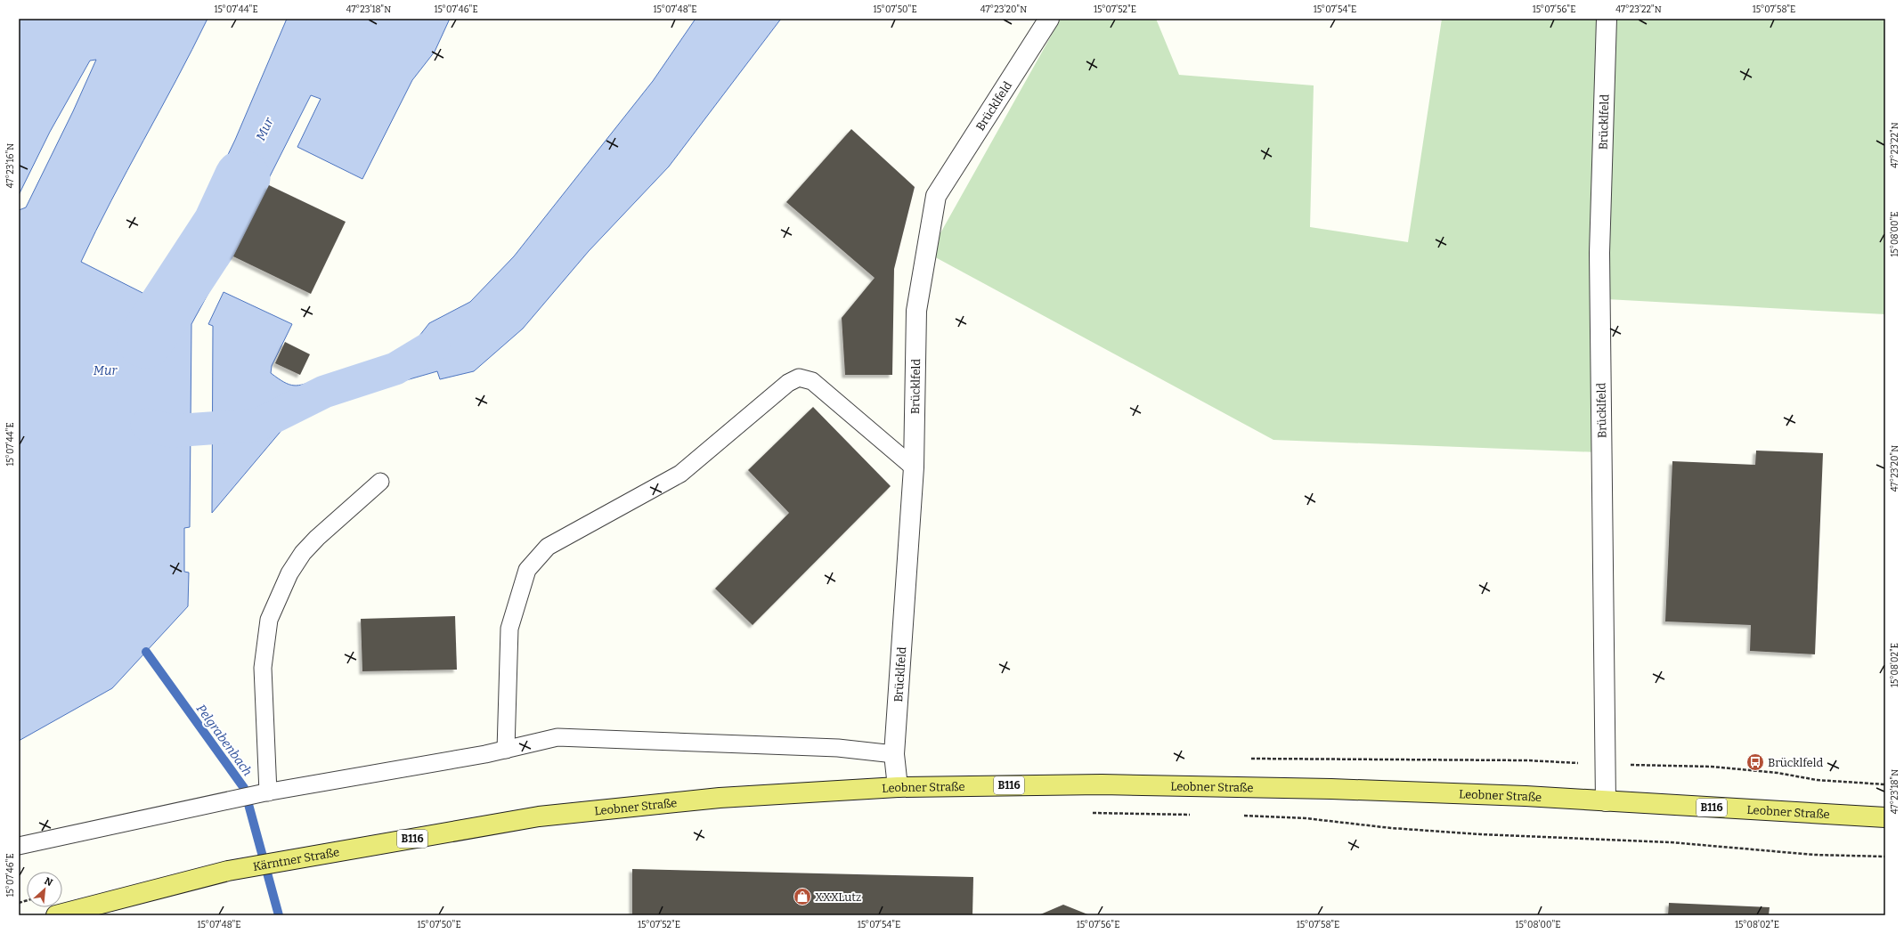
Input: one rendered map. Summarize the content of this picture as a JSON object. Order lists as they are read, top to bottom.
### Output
{
  "streets": {
    "main road": ["B116", "Leobner Straße", "Kärntner Straße"],
    "street": ["Brücklfeld"]
  },
  "crossings": [
    ["Brücklfeld", "Leobner Straße"],
    ["Leobner Straße", "Kärntner Straße"]
  ],
  "water": ["Mur", "Pelgrabenbach"],
  "places": {
    "bus stop": ["Brücklfeld"],
    "shop": ["XXXLutz"]
  },
  "north": "top right",
  "coordinates": [
    "15°07'44\"E",
    "47°23'18\"N",
    "15°07'46\"E",
    "15°07'48\"E",
    "15°07'50\"E",
    "47°23'20\"N",
    "15°07'52\"E",
    "15°07'54\"E",
    "15°07'56\"E",
    "47°23'22\"N",
    "15°07'58\"E",
    "47°23'16\"N",
    "15°08'00\"E",
    "15°08'02\"E"
  ]
}
